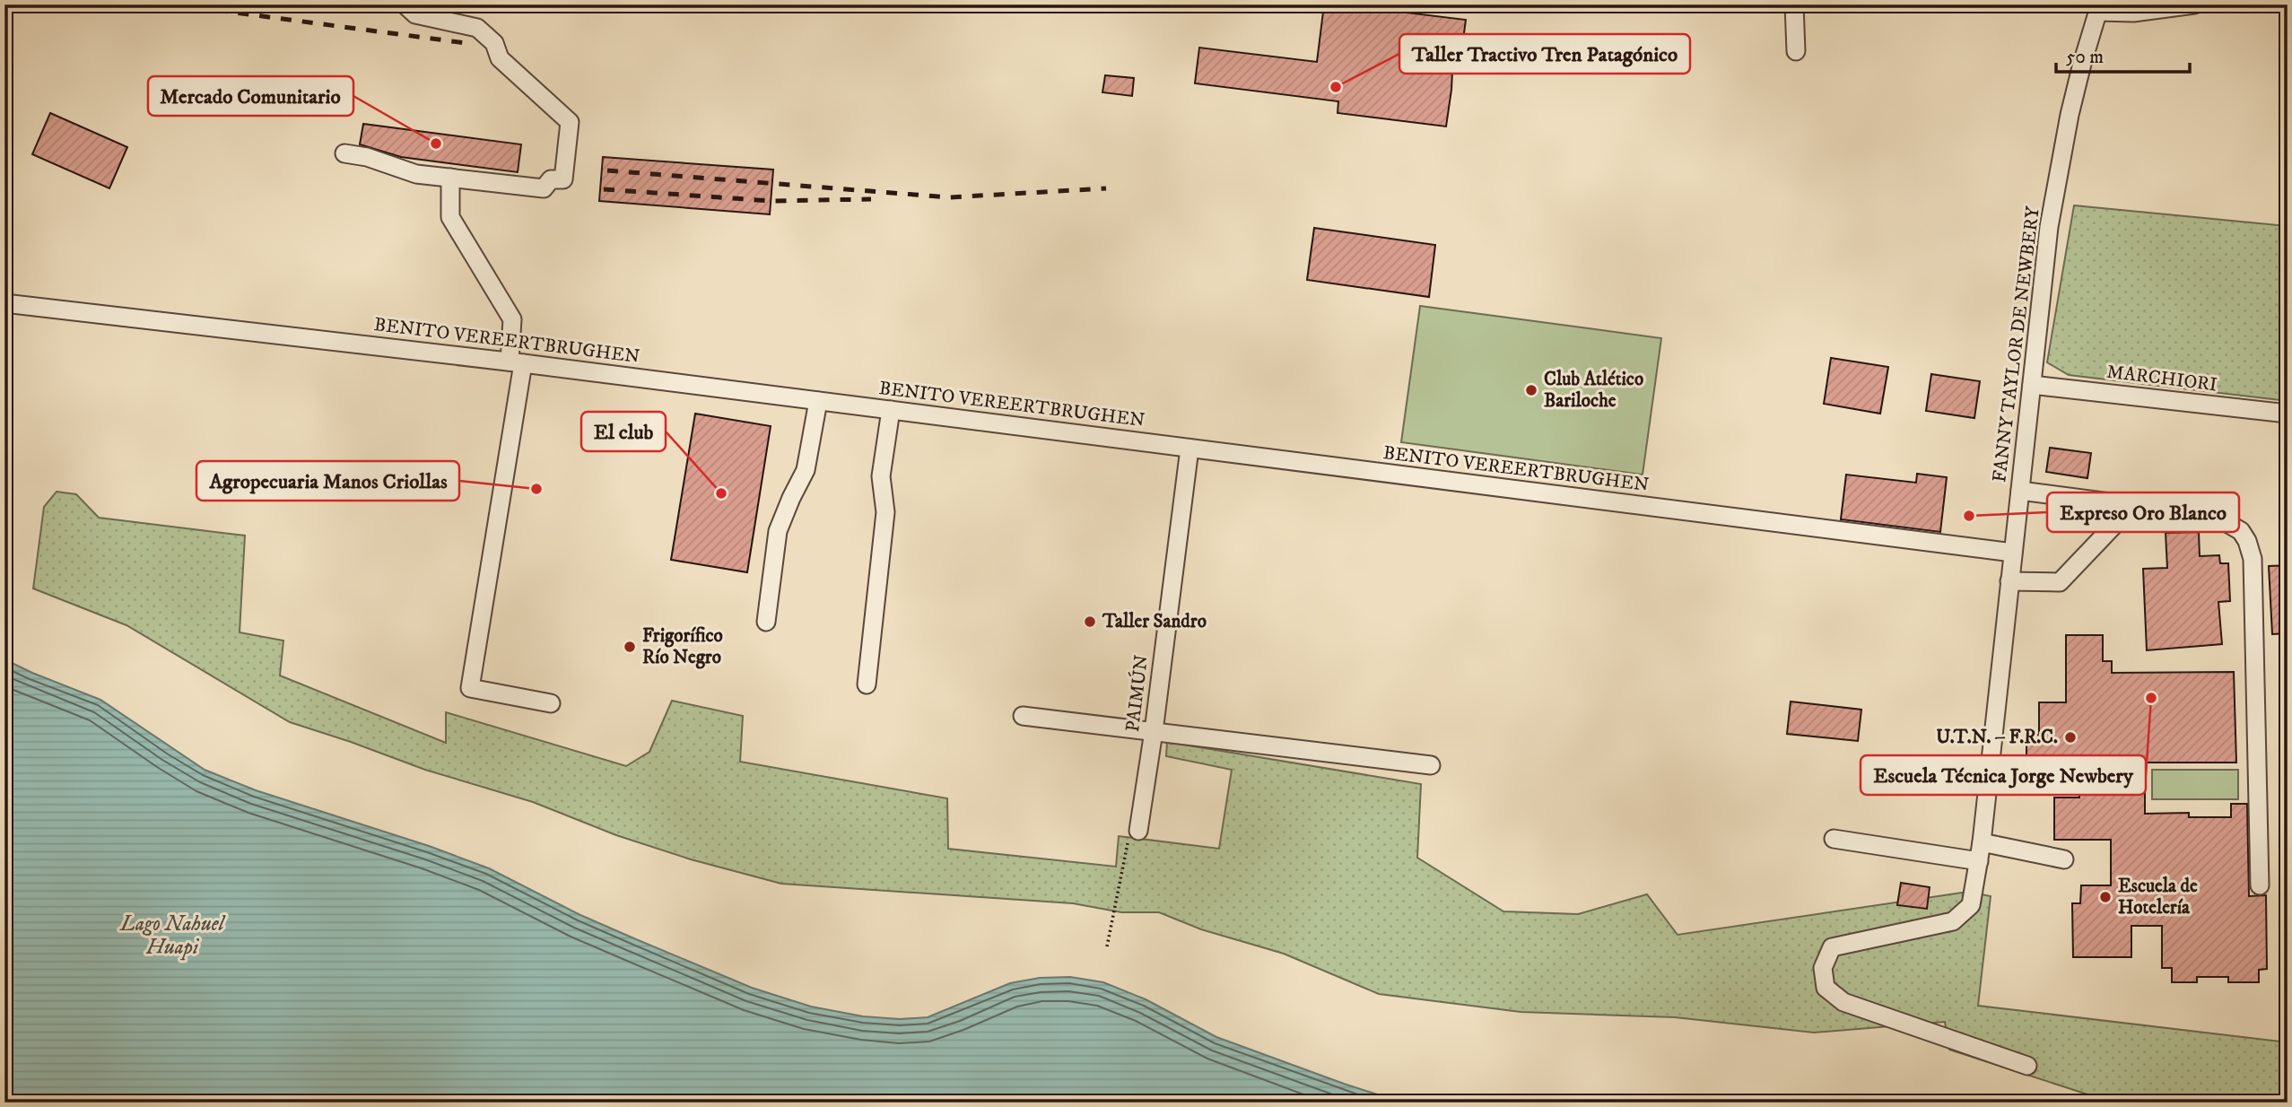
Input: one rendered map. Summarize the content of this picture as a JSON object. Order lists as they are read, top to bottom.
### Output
{
  "streets": {
    "street": [
      "BENITO VEREERTBRUGHEN",
      "FANNY TAYLOR DE NEWBERY",
      "MARCHIORI",
      "PAIMÚN"
    ]
  },
  "crossings": [
    ["BENITO VEREERTBRUGHEN", "FANNY TAYLOR DE NEWBERY"],
    ["BENITO VEREERTBRUGHEN", "PAIMÚN"],
    ["FANNY TAYLOR DE NEWBERY", "MARCHIORI"]
  ],
  "water": ["Lago Nahuel Huapi"],
  "places": [
    "Taller Tractivo Tren Patagónico",
    "Mercado Comunitario",
    "Club Atlético Bariloche",
    "Agropecuaria Manos Criollas",
    "El club",
    "Expreso Oro Blanco",
    "Taller Sandro",
    "Frigorífico Río Negro",
    "Escuela Técnica Jorge Newbery",
    "U.T.N. – F.R.C.",
    "Escuela de Hotelería"
  ],
  "scale_bar": "50 m"
}
